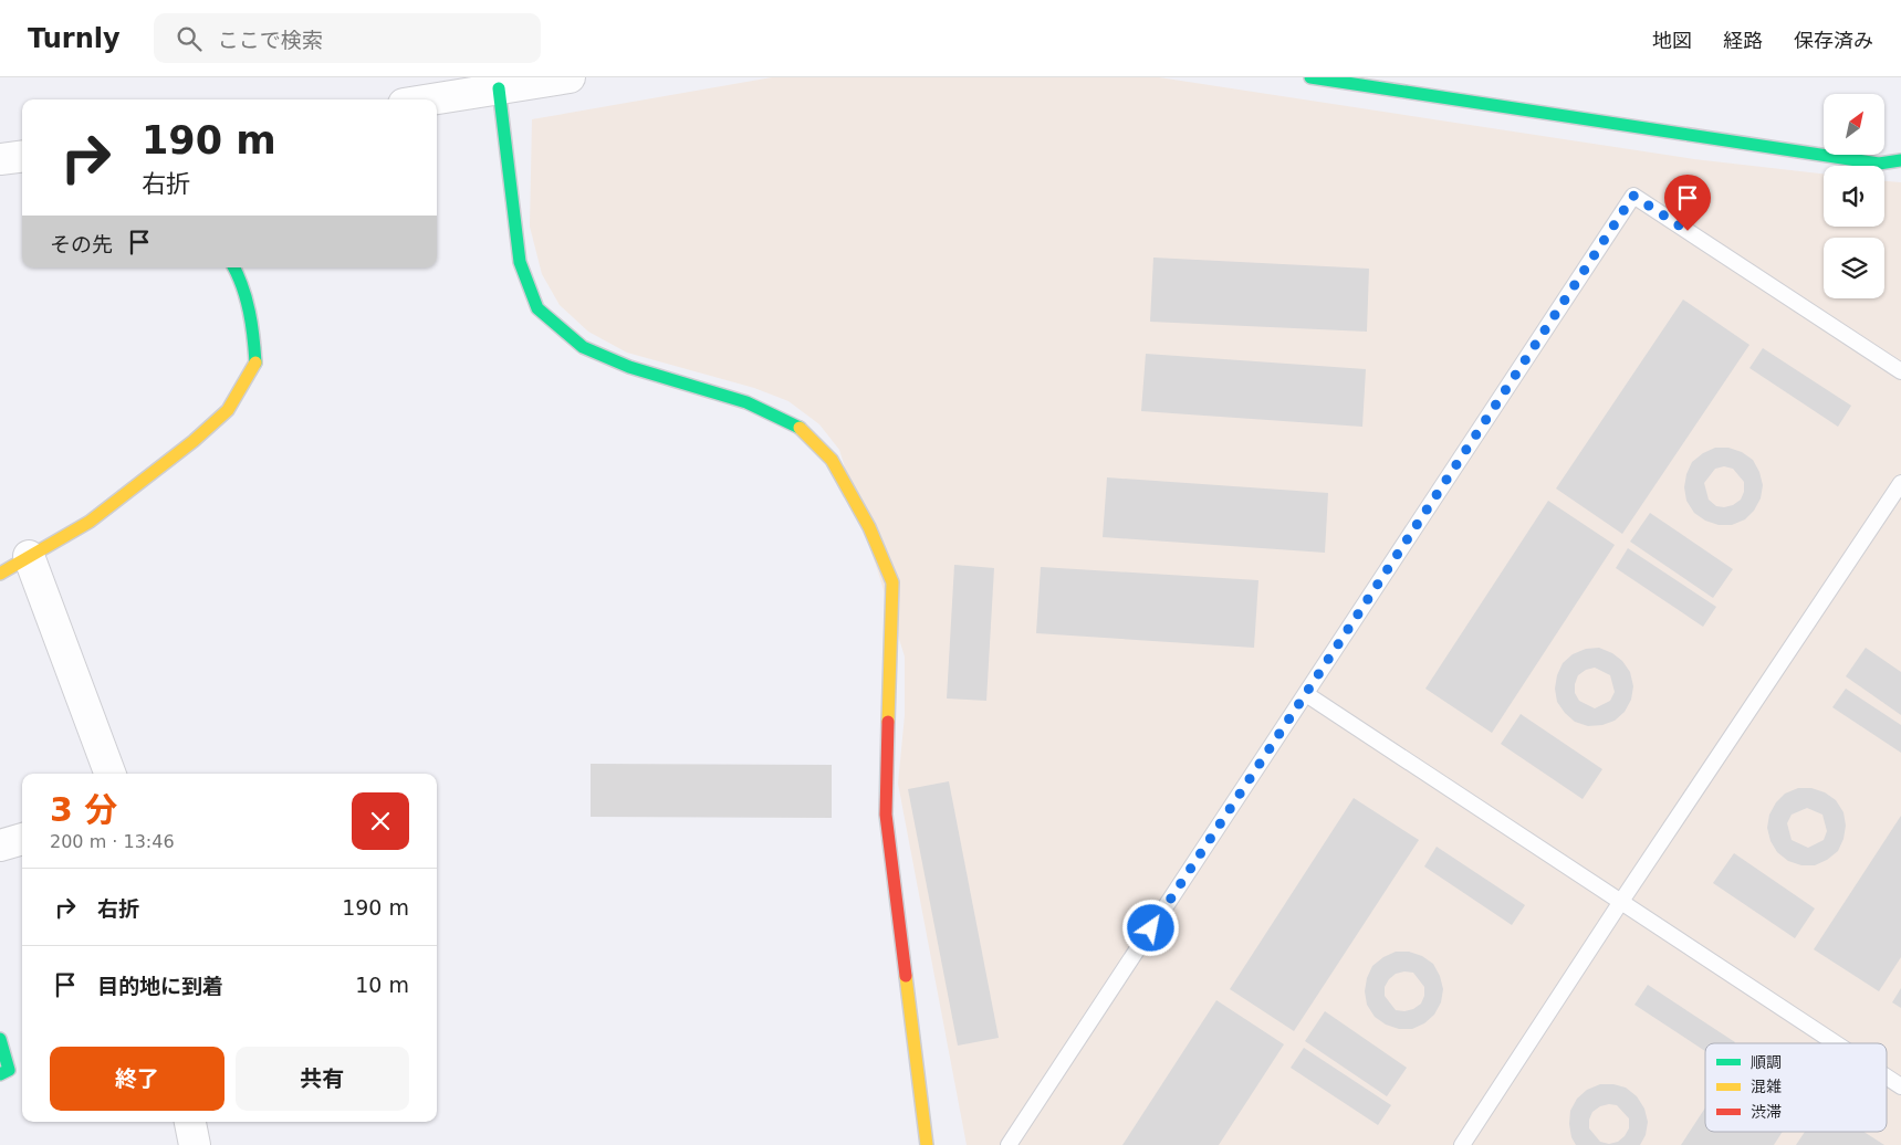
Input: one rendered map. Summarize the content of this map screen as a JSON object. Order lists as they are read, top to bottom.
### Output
{
  "legend": ["順調", "混雑", "渋滞"],
  "north": "top right",
  "page": {
    "header": "Turnly",
    "search": "ここで検索",
    "nav": ["地図", "経路", "保存済み"],
    "turn": ["190 m", "右折"],
    "then": "その先",
    "heading": ["3 分", "200 m · 13:46"],
    "list": [
      {
        "name": "右折",
        "value": "190 m"
      },
      {
        "name": "目的地に到着",
        "value": "10 m"
      }
    ],
    "buttons": ["終了", "共有"]
  }
}
